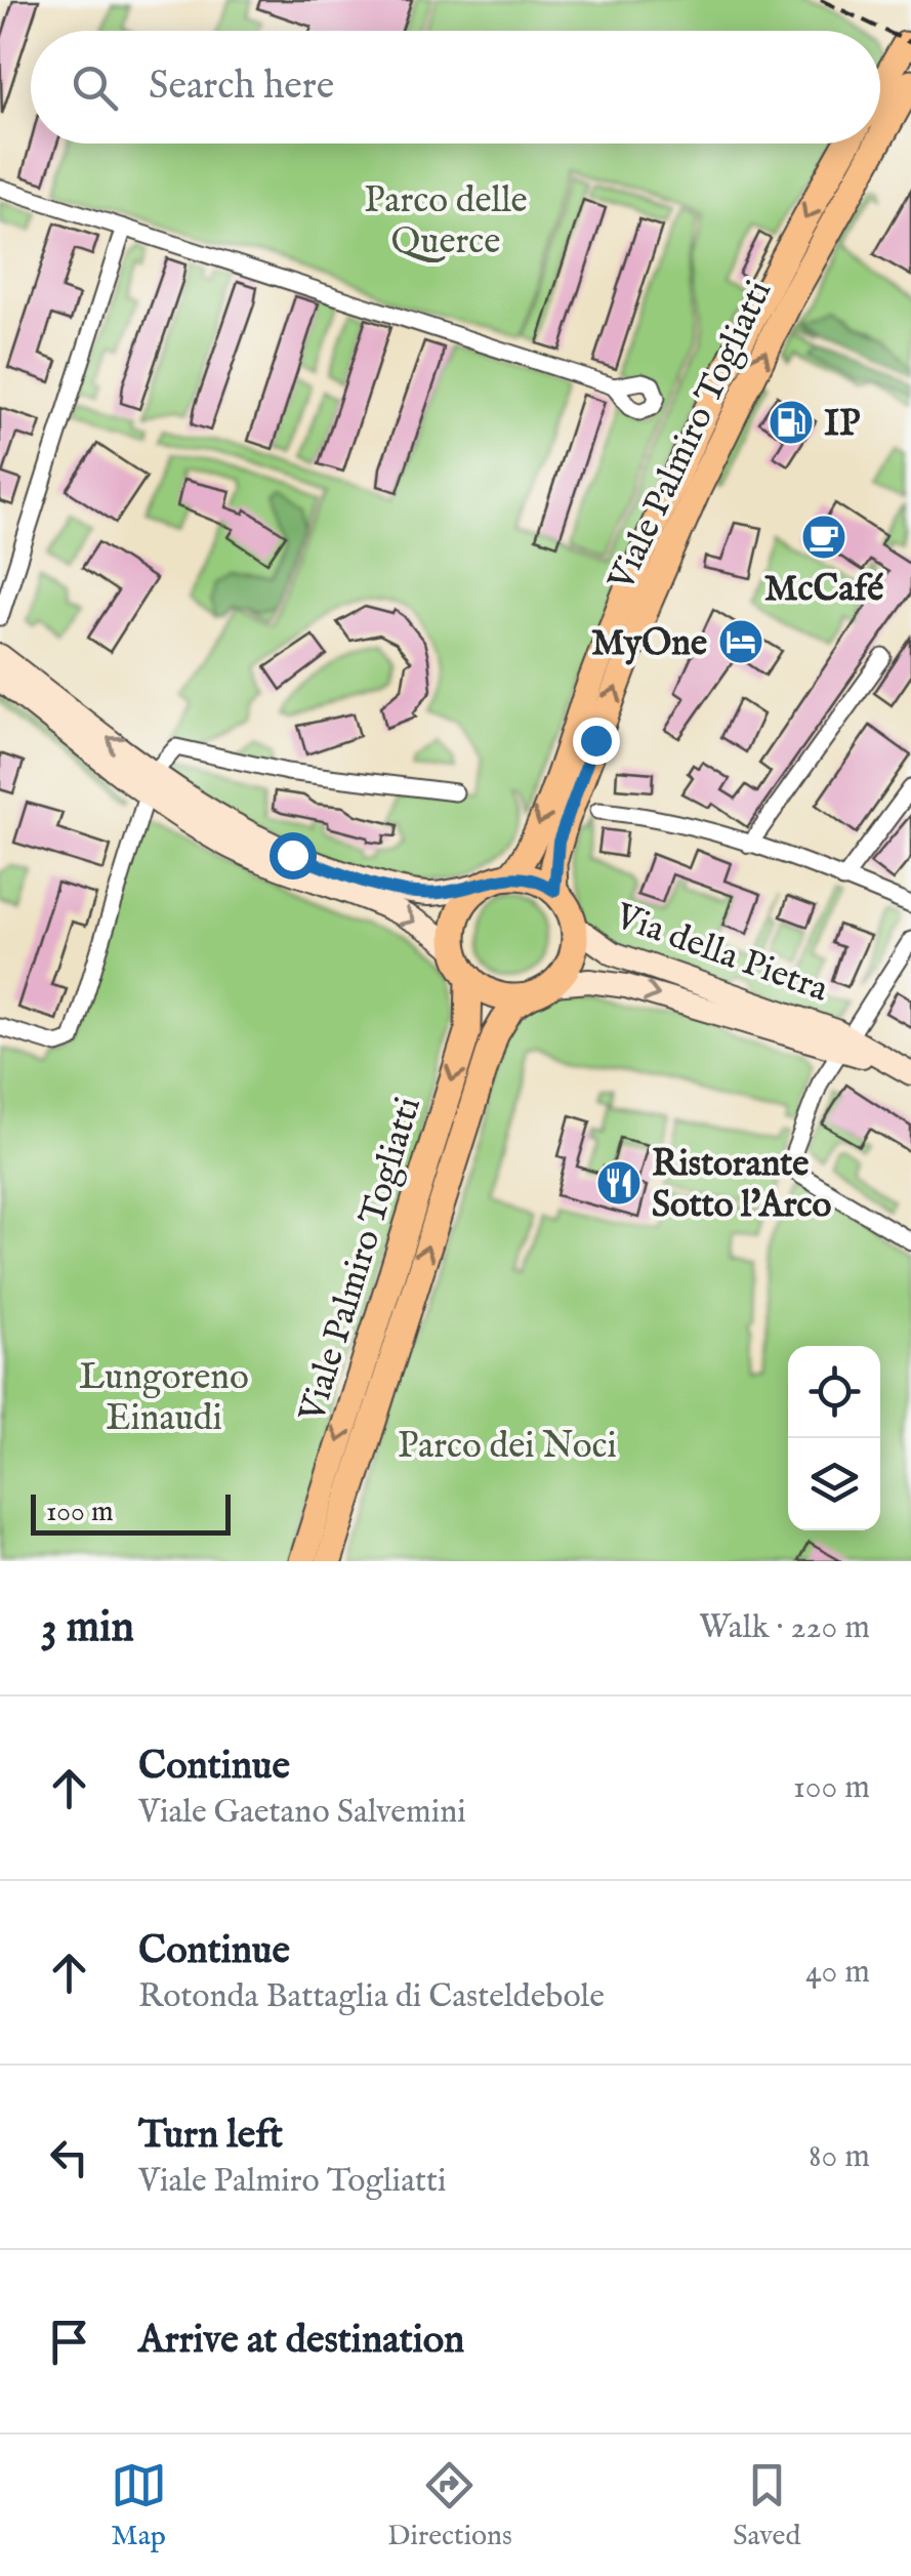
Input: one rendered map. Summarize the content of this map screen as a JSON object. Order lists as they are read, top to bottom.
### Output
{
  "streets": {
    "main road": ["Viale Palmiro Togliatti", "Via della Pietra"]
  },
  "crossings": [
    ["Viale Palmiro Togliatti", "Via della Pietra"]
  ],
  "parks": ["Parco delle Querce", "Lungoreno Einaudi", "Parco dei Noci"],
  "places": {
    "fuel station": ["IP"],
    "cafe": ["McCafé"],
    "hotel": ["MyOne"],
    "restaurant": ["Ristorante Sotto l'Arco"]
  },
  "scale_bar": "100 m",
  "page": {
    "search": "Search here",
    "scale": "100 m",
    "heading": ["3 min", "Walk · 220 m"],
    "list": [
      ["Continue", "Viale Gaetano Salvemini", "100 m"],
      ["Continue", "Rotonda Battaglia di Casteldebole", "40 m"],
      ["Turn left", "Viale Palmiro Togliatti", "80 m"],
      "Arrive at destination"
    ],
    "nav": ["Map", "Directions", "Saved"]
  }
}
